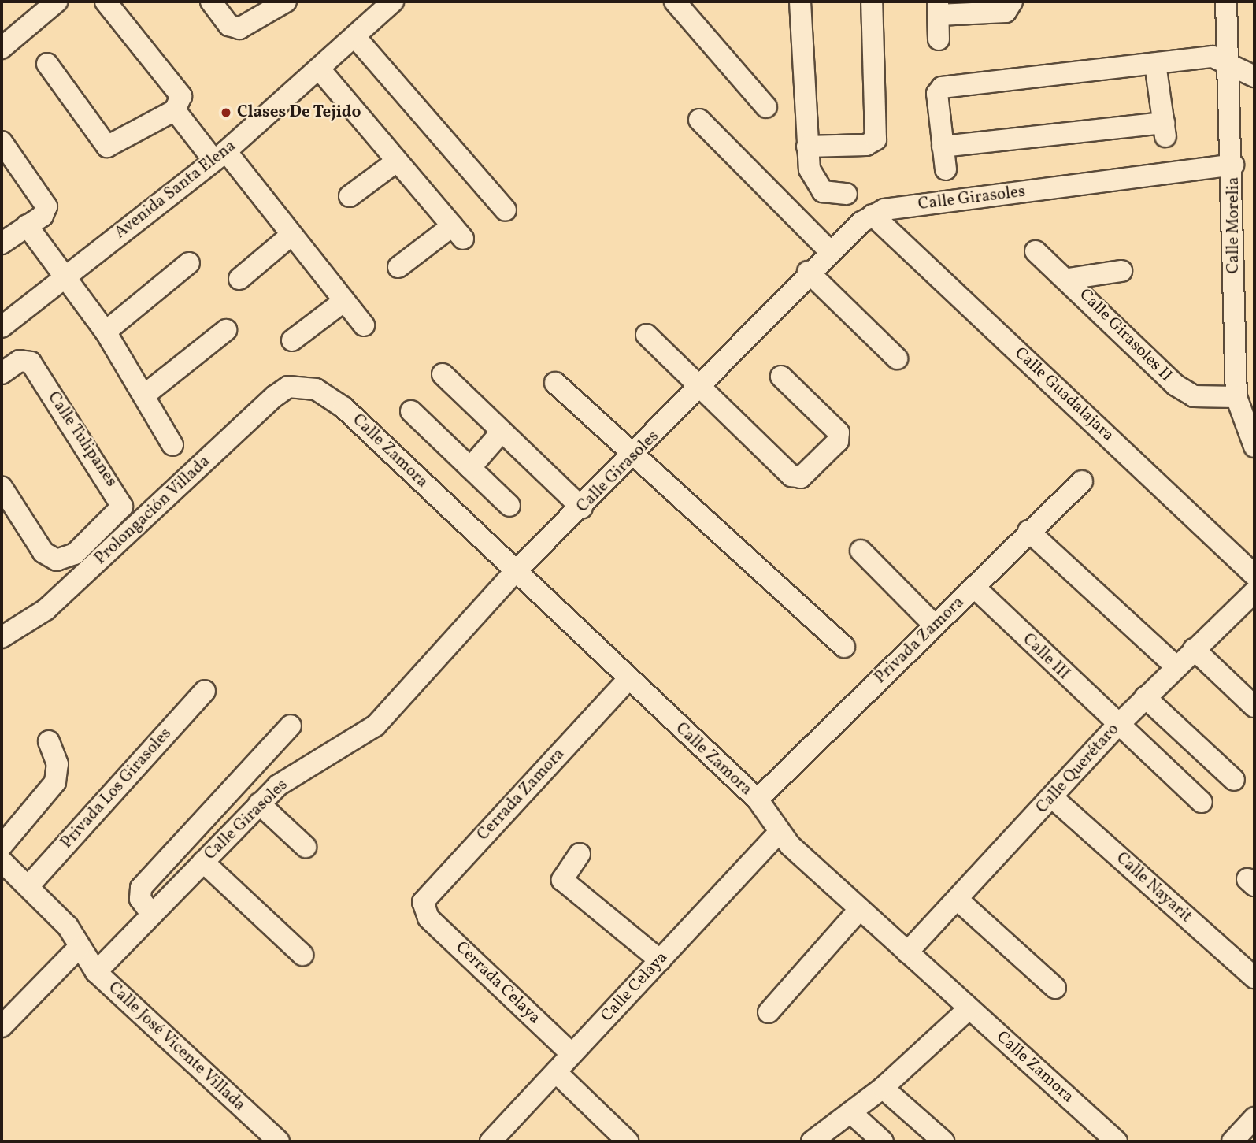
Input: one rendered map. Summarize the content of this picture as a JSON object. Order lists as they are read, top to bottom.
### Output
{
  "streets": {
    "street": [
      "Avenida Santa Elena",
      "Calle Girasoles",
      "Calle Morelia",
      "Calle Girasoles II",
      "Calle Guadalajara",
      "Calle Tulipanes",
      "Calle Zamora",
      "Prolongación Villada",
      "Privada Zamora",
      "Calle III",
      "Calle Querétaro",
      "Privada Los Girasoles",
      "Cerrada Zamora",
      "Calle Nayarit",
      "Cerrada Celaya",
      "Calle Celaya",
      "Calle José Vicente Villada"
    ]
  },
  "crossings": [
    ["Calle Girasoles", "Calle Morelia"],
    ["Calle Girasoles", "Calle Guadalajara"],
    ["Calle Girasoles", "Calle Zamora"],
    ["Calle Girasoles", "Calle José Vicente Villada"],
    ["Calle Morelia", "Calle Girasoles II"],
    ["Calle Zamora", "Prolongación Villada"],
    ["Calle Zamora", "Privada Zamora"],
    ["Calle Zamora", "Calle Querétaro"],
    ["Calle Zamora", "Cerrada Zamora"],
    ["Calle Zamora", "Calle Celaya"],
    ["Privada Zamora", "Calle III"],
    ["Calle III", "Calle Querétaro"],
    ["Calle Querétaro", "Calle Nayarit"],
    ["Cerrada Zamora", "Cerrada Celaya"],
    ["Cerrada Celaya", "Calle Celaya"]
  ],
  "places": ["Clases De Tejido"]
}
